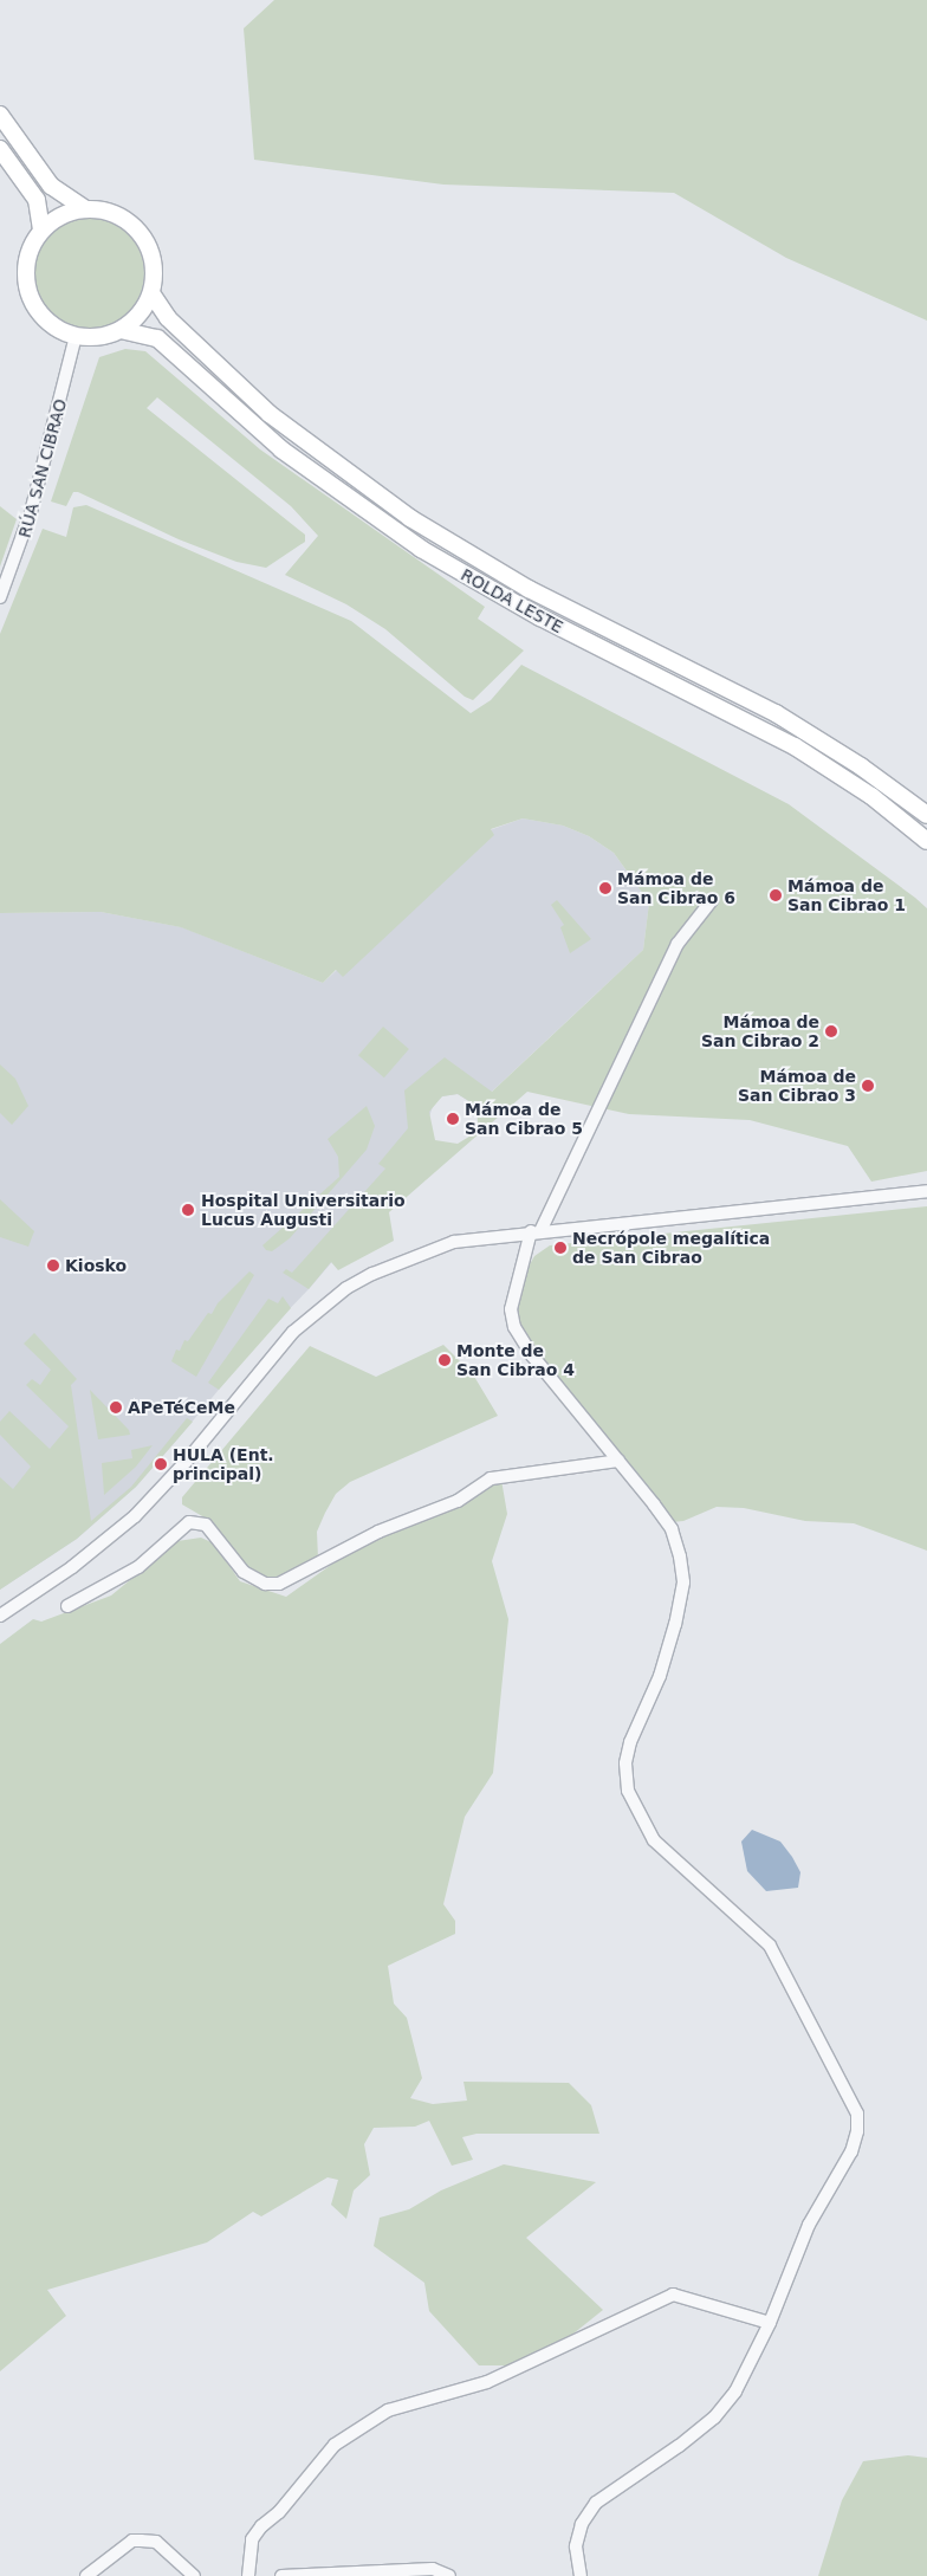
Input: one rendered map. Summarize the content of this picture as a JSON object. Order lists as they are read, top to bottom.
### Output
{
  "streets": {
    "highway": ["ROLDA LESTE"],
    "street": ["RÚA SAN CIBRAO"]
  },
  "crossings": [
    ["RÚA SAN CIBRAO", "ROLDA LESTE"]
  ],
  "places": [
    "Mámoa de San Cibrao 6",
    "Mámoa de San Cibrao 1",
    "Mámoa de San Cibrao 2",
    "Mámoa de San Cibrao 3",
    "Mámoa de San Cibrao 5",
    "Hospital Universitario Lucus Augusti",
    "Necrópole megalítica de San Cibrao",
    "Kiosko",
    "Monte de San Cibrao 4",
    "APeTéCeMe",
    "HULA (Ent. principal)"
  ]
}
